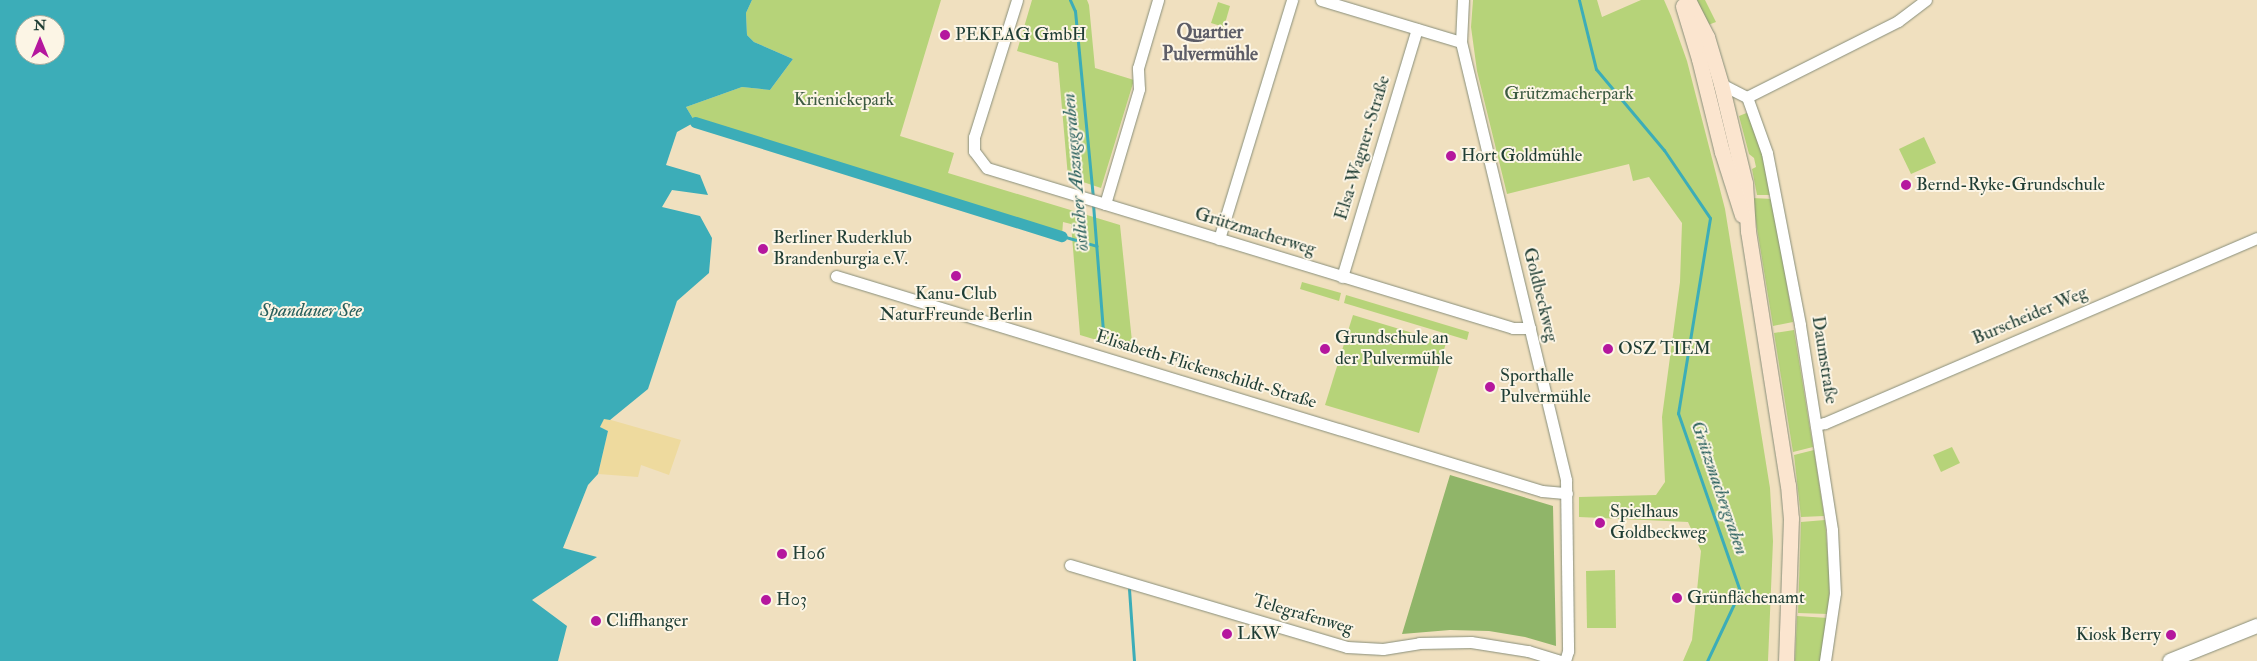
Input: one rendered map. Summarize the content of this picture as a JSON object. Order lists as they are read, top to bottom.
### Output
{
  "streets": {
    "street": [
      "Elsa-Wagner-Straße",
      "Grützmacherweg",
      "Goldbeckweg",
      "Burscheider Weg",
      "Daumstraße",
      "Elisabeth-Flickenschildt-Straße",
      "Telegrafenweg"
    ]
  },
  "crossings": [
    ["Elsa-Wagner-Straße", "Grützmacherweg"],
    ["Grützmacherweg", "Goldbeckweg"],
    ["Goldbeckweg", "Elisabeth-Flickenschildt-Straße"],
    ["Burscheider Weg", "Daumstraße"]
  ],
  "districts": ["Quartier Pulvermühle"],
  "water": ["östlicher Abzugsgraben", "Spandauer See", "Grützmachergraben"],
  "parks": ["Grützmacherpark", "Krienickepark"],
  "places": [
    "PEKEAG GmbH",
    "Hort Goldmühle",
    "Bernd-Ryke-Grundschule",
    "Berliner Ruderklub Brandenburgia e.V.",
    "Kanu-Club NaturFreunde Berlin",
    "Grundschule an der Pulvermühle",
    "OSZ TIEM",
    "Sporthalle Pulvermühle",
    "Spielhaus Goldbeckweg",
    "H06",
    "Grünflächenamt",
    "H03",
    "Cliffhanger",
    "LKW",
    "Kiosk Berry"
  ],
  "north": "top"
}
